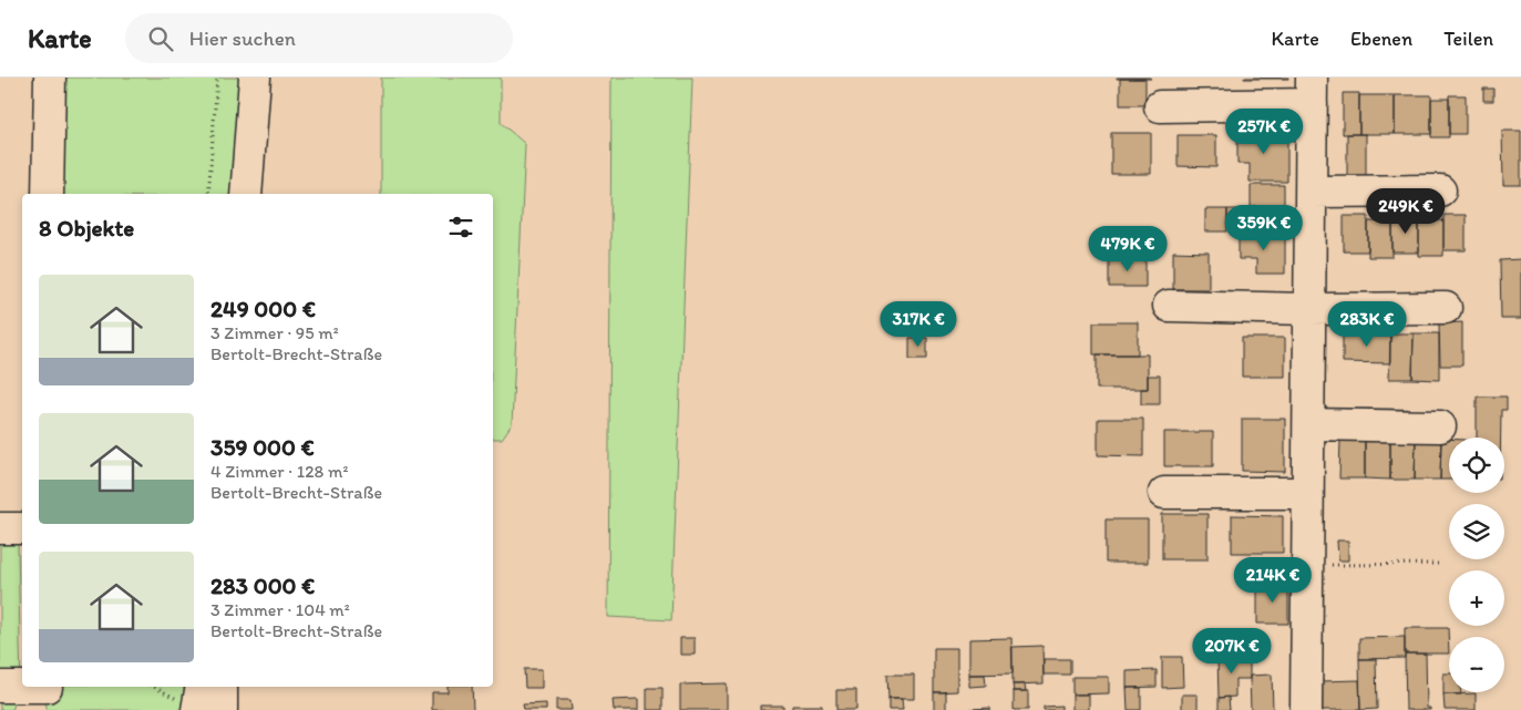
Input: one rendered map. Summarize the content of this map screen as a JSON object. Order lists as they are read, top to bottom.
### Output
{
  "page": {
    "header": "Karte",
    "search": "Hier suchen",
    "nav": ["Karte", "Ebenen", "Teilen"],
    "price": [
      "257K €",
      "249K €",
      "359K €",
      "479K €",
      "317K €",
      "283K €",
      "214K €",
      "207K €"
    ],
    "heading": "8 Objekte",
    "list": [
      {
        "name": "249 000 €",
        "note": "3 Zimmer · 95 m² · Bertolt-Brecht-Straße"
      },
      {
        "name": "359 000 €",
        "note": "4 Zimmer · 128 m² · Bertolt-Brecht-Straße"
      },
      {
        "name": "283 000 €",
        "note": "3 Zimmer · 104 m² · Bertolt-Brecht-Straße"
      }
    ],
    "map_buttons": ["+", "−"]
  }
}
